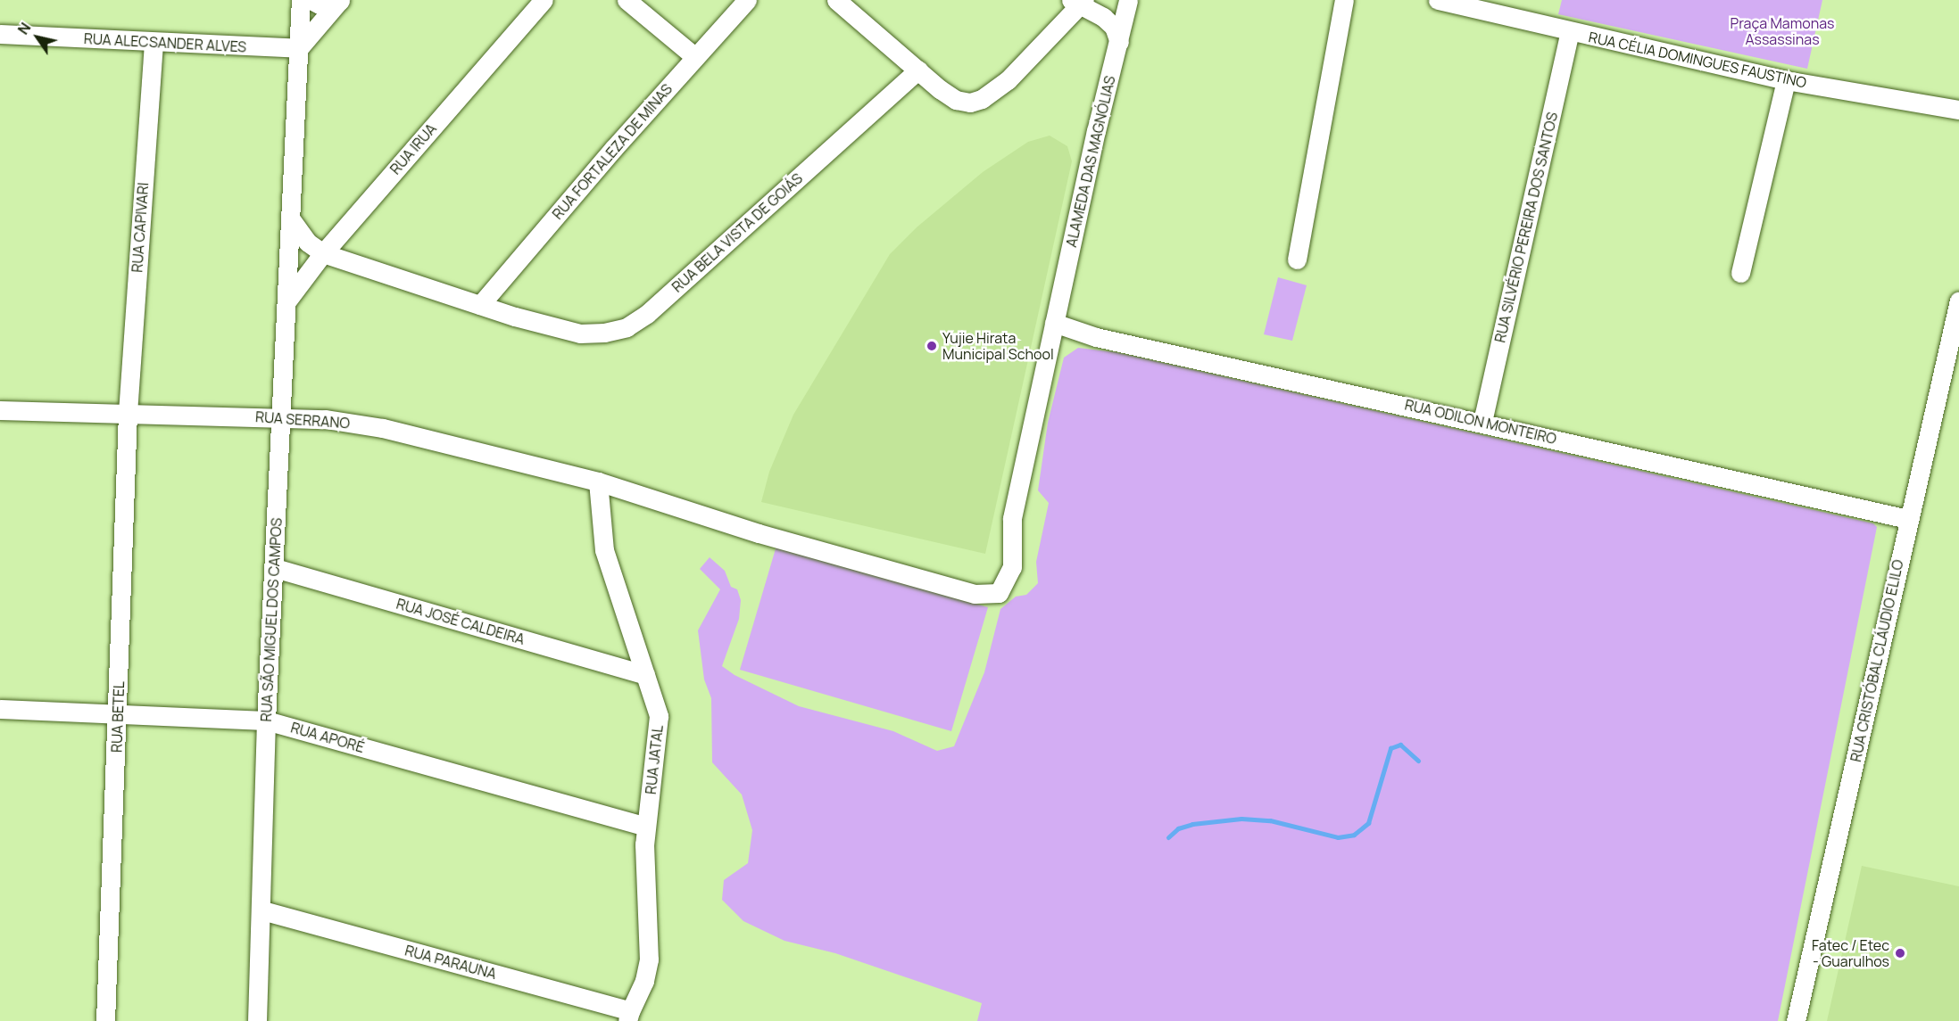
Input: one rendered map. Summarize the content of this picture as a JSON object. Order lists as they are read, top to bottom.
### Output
{
  "streets": {
    "street": [
      "RUA ALECSANDER ALVES",
      "RUA CÉLIA DOMINGUES FAUSTINO",
      "RUA IRUA",
      "RUA FORTALEZA DE MINAS",
      "ALAMEDA DAS MAGNÓLIAS",
      "RUA CAPIVARI",
      "RUA SILVÉRIO PEREIRA DOS SANTOS",
      "RUA BELA VISTA DE GOIÁS",
      "RUA SERRANO",
      "RUA ODILON MONTEIRO",
      "RUA SÃO MIGUEL DOS CAMPOS",
      "RUA JOSÉ CALDEIRA",
      "RUA CRISTÓBAL CLÁUDIO ELILO",
      "RUA BETEL",
      "RUA APORÉ",
      "RUA JATAL",
      "RUA PARAUNA"
    ]
  },
  "crossings": [
    ["RUA ALECSANDER ALVES", "RUA CAPIVARI"],
    ["RUA ALECSANDER ALVES", "RUA SÃO MIGUEL DOS CAMPOS"],
    ["RUA CÉLIA DOMINGUES FAUSTINO", "RUA SILVÉRIO PEREIRA DOS SANTOS"],
    ["RUA IRUA", "RUA BELA VISTA DE GOIÁS"],
    ["RUA IRUA", "RUA SÃO MIGUEL DOS CAMPOS"],
    ["RUA FORTALEZA DE MINAS", "RUA BELA VISTA DE GOIÁS"],
    ["ALAMEDA DAS MAGNÓLIAS", "RUA SERRANO"],
    ["ALAMEDA DAS MAGNÓLIAS", "RUA ODILON MONTEIRO"],
    ["ALAMEDA DAS MAGNÓLIAS", "RUA JATAL"],
    ["RUA CAPIVARI", "RUA SERRANO"],
    ["RUA CAPIVARI", "RUA BETEL"],
    ["RUA SILVÉRIO PEREIRA DOS SANTOS", "RUA ODILON MONTEIRO"],
    ["RUA SERRANO", "RUA SÃO MIGUEL DOS CAMPOS"],
    ["RUA SERRANO", "RUA BETEL"],
    ["RUA SERRANO", "RUA JATAL"],
    ["RUA ODILON MONTEIRO", "RUA CRISTÓBAL CLÁUDIO ELILO"],
    ["RUA SÃO MIGUEL DOS CAMPOS", "RUA JOSÉ CALDEIRA"],
    ["RUA SÃO MIGUEL DOS CAMPOS", "RUA APORÉ"],
    ["RUA SÃO MIGUEL DOS CAMPOS", "RUA PARAUNA"],
    ["RUA JOSÉ CALDEIRA", "RUA JATAL"],
    ["RUA BETEL", "RUA APORÉ"],
    ["RUA APORÉ", "RUA JATAL"],
    ["RUA JATAL", "RUA PARAUNA"]
  ],
  "parks": ["Praça Mamonas Assassinas"],
  "places": ["Yujie Hirata Municipal School", "Fatec / Etec - Guarulhos"],
  "north": "top left"
}
